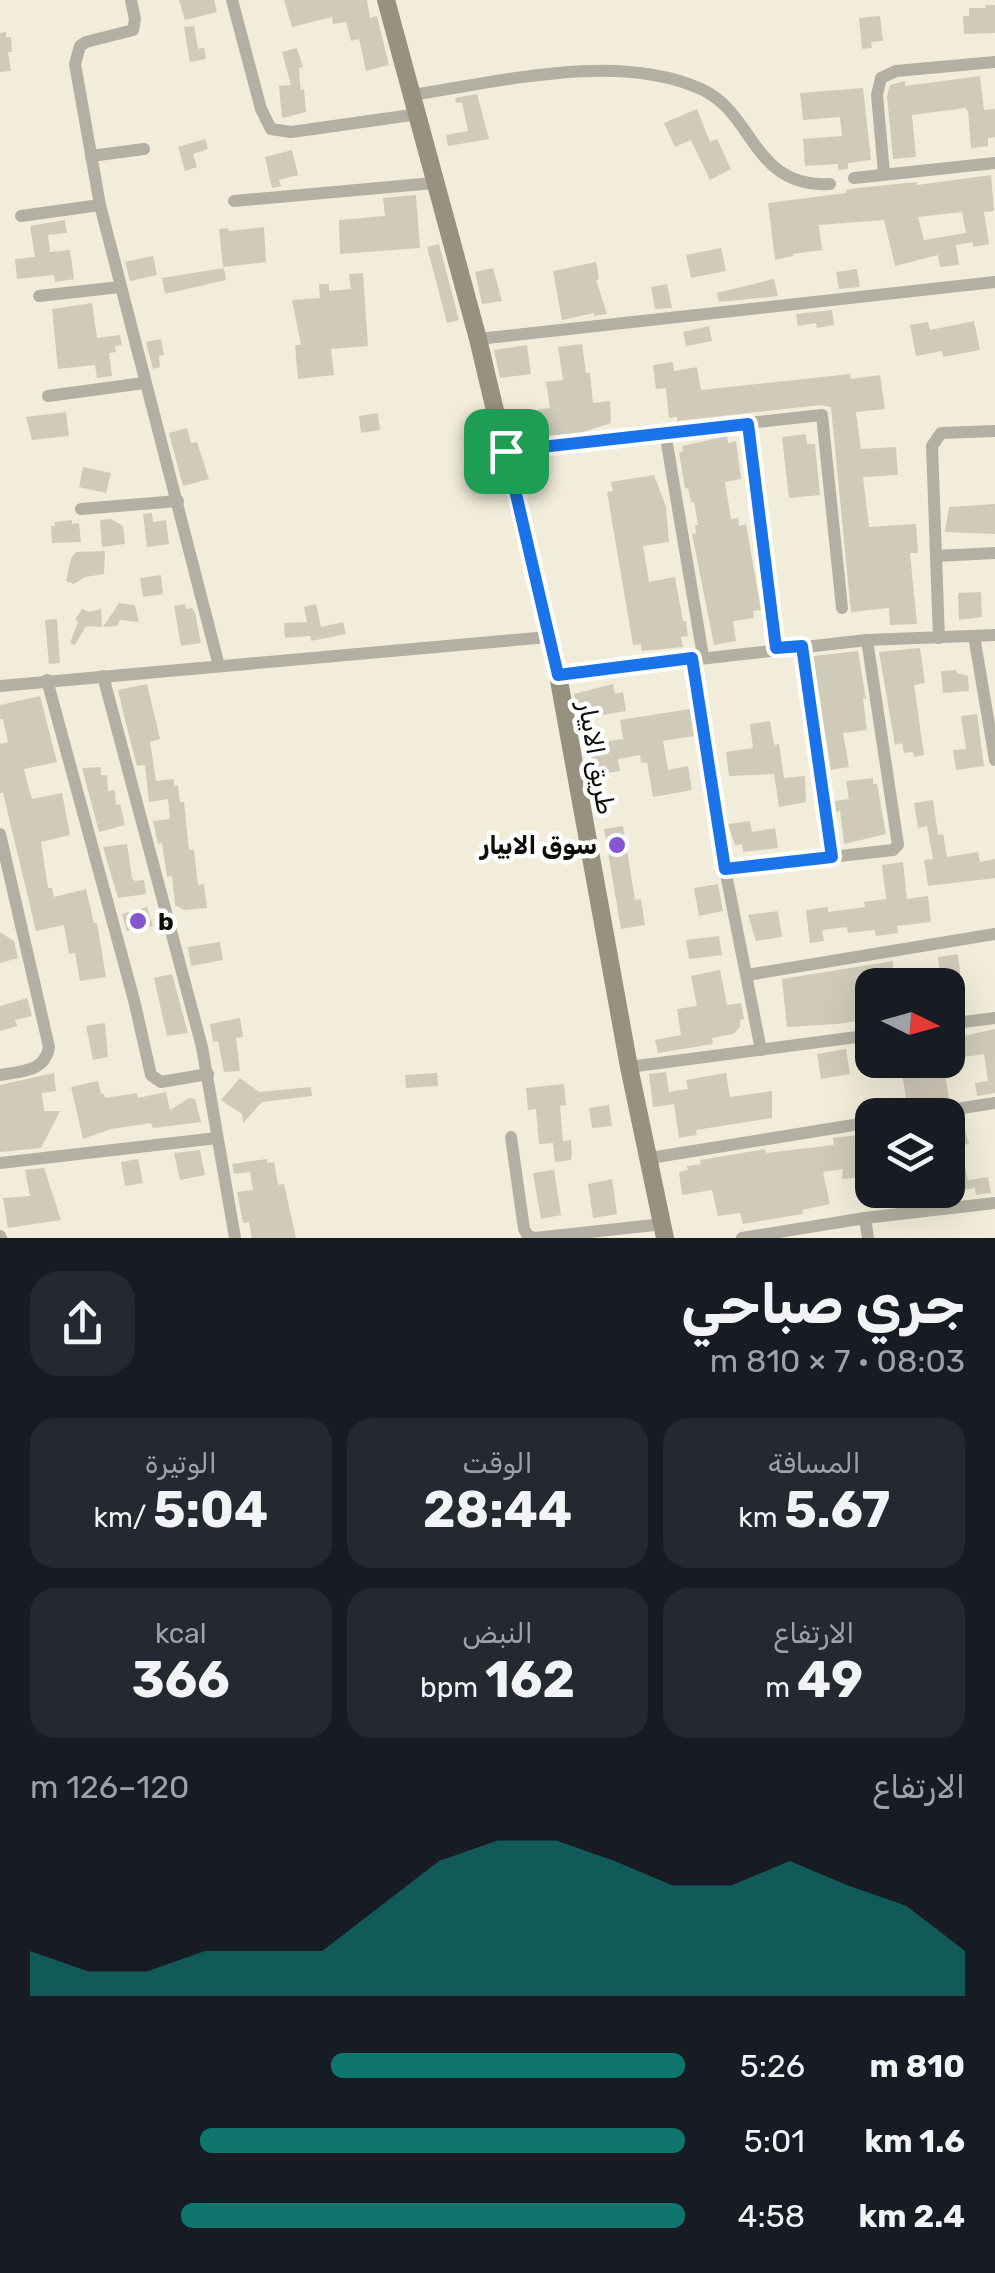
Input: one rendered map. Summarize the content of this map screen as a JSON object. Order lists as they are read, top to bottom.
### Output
{
  "streets": {
    "main road": ["طريق الابيار"]
  },
  "places": ["سوق الابيار", "b"],
  "north": "right",
  "page": {
    "heading": ["جري صباحي", "08:03 · 7 × 810 m"],
    "stats": [
      ["المسافة", "5.67 km"],
      ["الوقت", "28:44"],
      ["الوتيرة", "5:04 /km"],
      ["الارتفاع", "49 m"],
      ["النبض", "162 bpm"],
      ["kcal", "366"]
    ],
    "chart": ["الارتفاع", "120–126 m"],
    "list": [
      {
        "name": "810 m",
        "note": "5:26"
      },
      {
        "name": "1.6 km",
        "note": "5:01"
      },
      {
        "name": "2.4 km",
        "note": "4:58"
      }
    ]
  }
}
